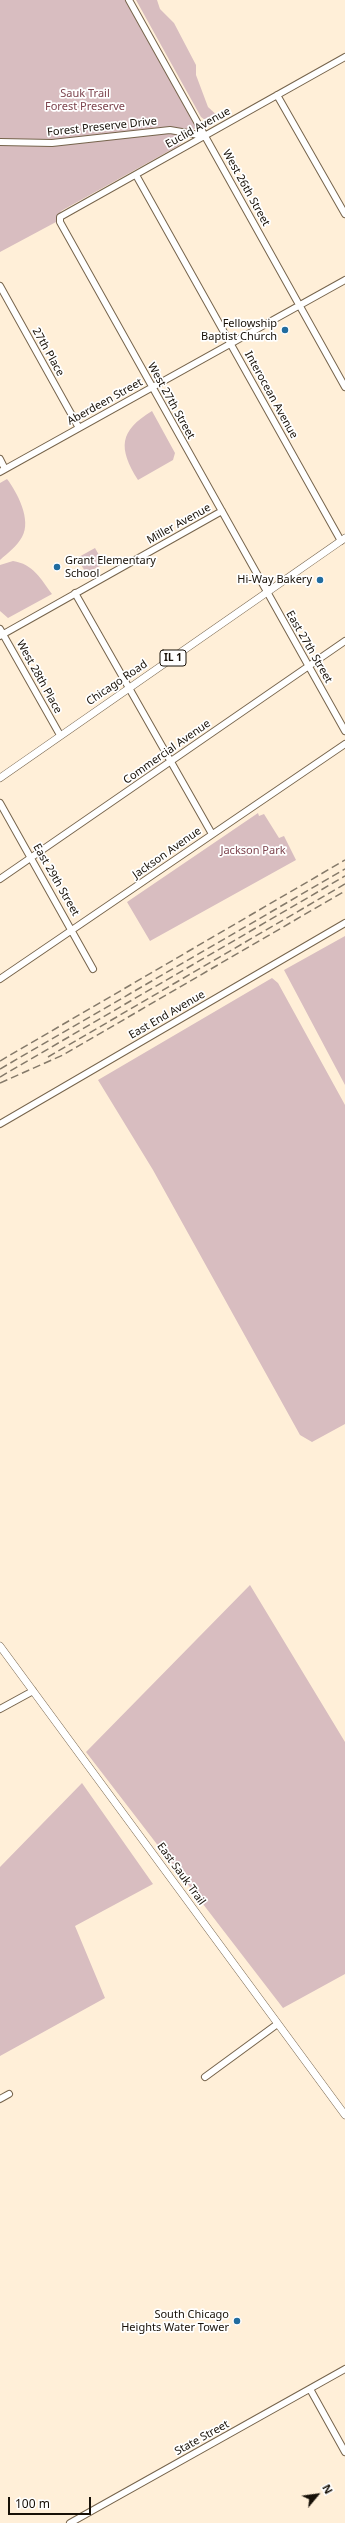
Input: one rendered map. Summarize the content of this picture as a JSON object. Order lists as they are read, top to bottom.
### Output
{
  "streets": {
    "main road": ["IL 1", "Chicago Road", "East Sauk Trail"],
    "street": [
      "Forest Preserve Drive",
      "Euclid Avenue",
      "West 26th Street",
      "27th Place",
      "Interocean Avenue",
      "West 27th Street",
      "Aberdeen Street",
      "Miller Avenue",
      "East 27th Street",
      "West 28th Place",
      "Commercial Avenue",
      "Jackson Avenue",
      "East 29th Street",
      "East End Avenue",
      "State Street"
    ]
  },
  "crossings": [
    ["Forest Preserve Drive", "Euclid Avenue"],
    ["Forest Preserve Drive", "West 26th Street"],
    ["Euclid Avenue", "West 26th Street"],
    ["Euclid Avenue", "Interocean Avenue"],
    ["Euclid Avenue", "West 27th Street"],
    ["West 26th Street", "Aberdeen Street"],
    ["27th Place", "Aberdeen Street"],
    ["Interocean Avenue", "Aberdeen Street"],
    ["Interocean Avenue", "Chicago Road"],
    ["West 27th Street", "Aberdeen Street"],
    ["West 27th Street", "Miller Avenue"],
    ["West 27th Street", "East 27th Street"],
    ["West 27th Street", "Chicago Road"],
    ["Miller Avenue", "West 28th Place"],
    ["East 27th Street", "Chicago Road"],
    ["East 27th Street", "Commercial Avenue"],
    ["West 28th Place", "Chicago Road"],
    ["Commercial Avenue", "East 29th Street"],
    ["Jackson Avenue", "East 29th Street"]
  ],
  "parks": ["Sauk Trail Forest Preserve", "Jackson Park"],
  "places": [
    "Fellowship Baptist Church",
    "Grant Elementary School",
    "Hi-Way Bakery",
    "South Chicago Heights Water Tower"
  ],
  "scale_bar": "100 m",
  "north": "top right"
}
